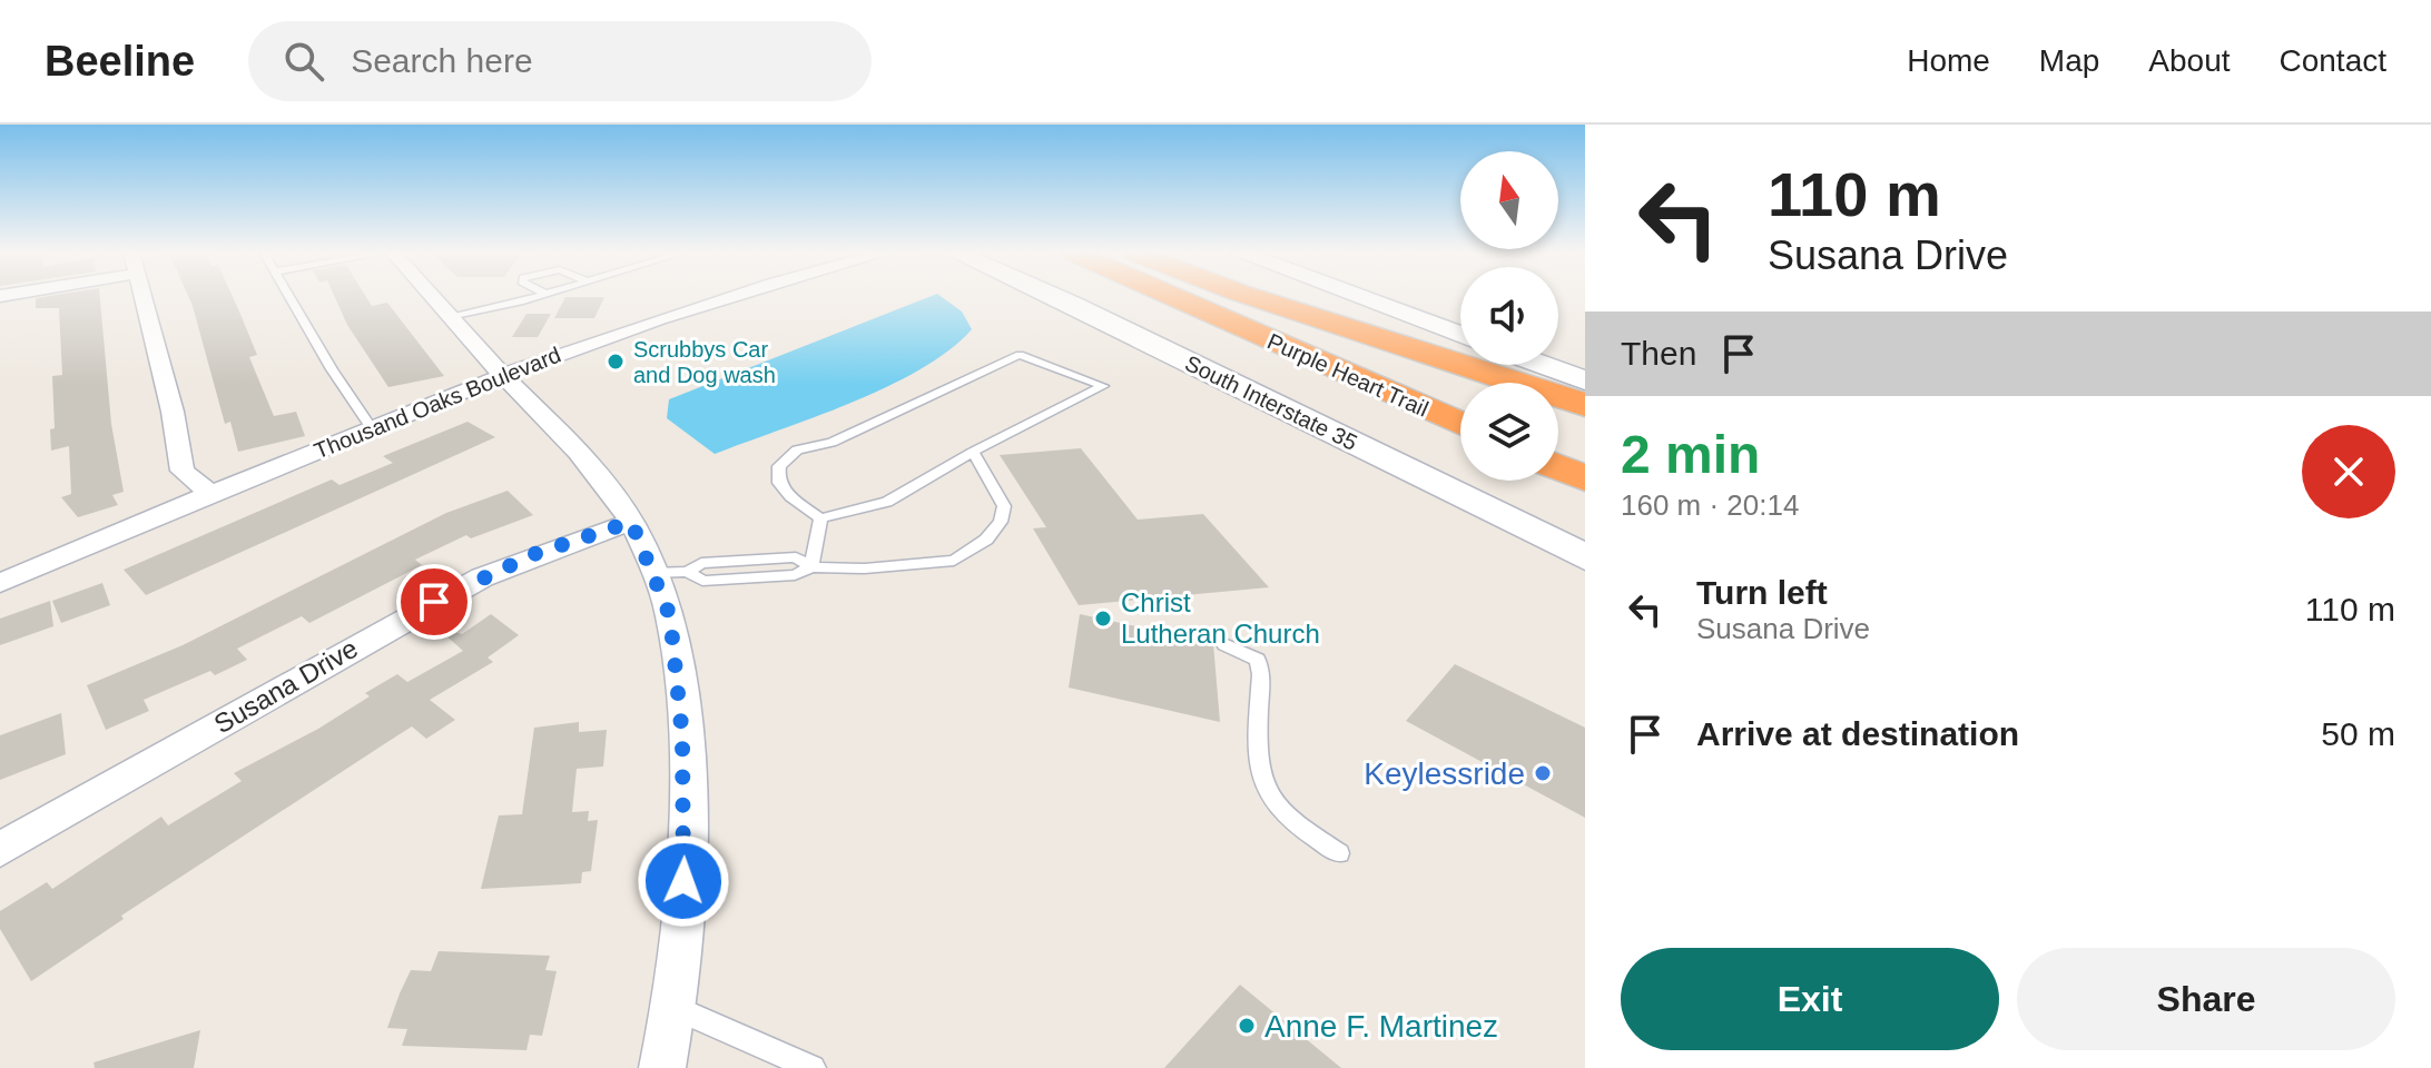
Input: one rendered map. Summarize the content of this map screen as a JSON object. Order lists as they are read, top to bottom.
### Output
{
  "streets": {
    "highway": ["Purple Heart Trail"],
    "main road": ["South Interstate 35"],
    "street": ["Thousand Oaks Boulevard", "Susana Drive"]
  },
  "places": [
    "Scrubbys Car and Dog wash",
    "Christ Lutheran Church",
    "Keylessride",
    "Anne F. Martinez"
  ],
  "north": "top",
  "page": {
    "header": "Beeline",
    "search": "Search here",
    "nav": [
      "Home",
      "Map",
      "About",
      "Contact"
    ],
    "turn": ["110 m", "Susana Drive"],
    "then": "Then",
    "heading": ["2 min", "160 m · 20:14"],
    "list": [
      {
        "name": "Turn left",
        "note": "Susana Drive",
        "value": "110 m"
      },
      {
        "name": "Arrive at destination",
        "value": "50 m"
      }
    ],
    "buttons": ["Exit", "Share"]
  }
}
